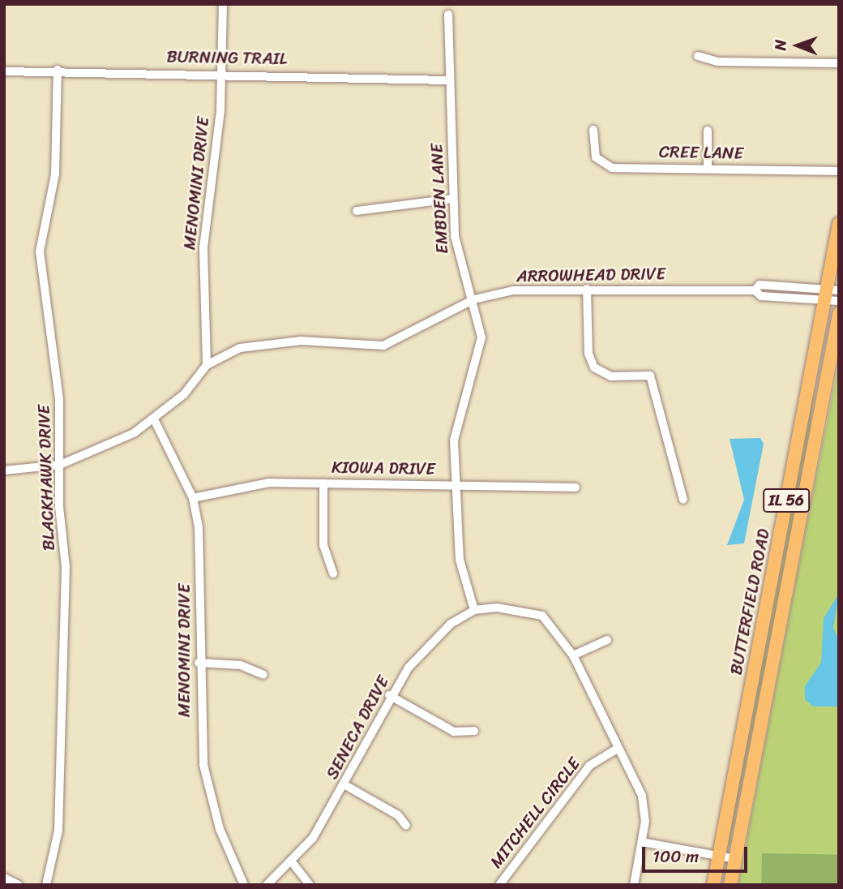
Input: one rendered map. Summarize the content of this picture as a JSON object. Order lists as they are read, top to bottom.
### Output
{
  "streets": {
    "main road": ["IL 56", "BUTTERFIELD ROAD"],
    "street": [
      "BURNING TRAIL",
      "CREE LANE",
      "MENOMINI DRIVE",
      "EMBDEN LANE",
      "ARROWHEAD DRIVE",
      "KIOWA DRIVE",
      "BLACKHAWK DRIVE",
      "SENECA DRIVE",
      "MITCHELL CIRCLE"
    ]
  },
  "crossings": [
    ["BURNING TRAIL", "MENOMINI DRIVE"],
    ["BURNING TRAIL", "EMBDEN LANE"],
    ["BURNING TRAIL", "BLACKHAWK DRIVE"],
    ["MENOMINI DRIVE", "ARROWHEAD DRIVE"],
    ["MENOMINI DRIVE", "KIOWA DRIVE"],
    ["EMBDEN LANE", "ARROWHEAD DRIVE"],
    ["EMBDEN LANE", "KIOWA DRIVE"],
    ["EMBDEN LANE", "SENECA DRIVE"],
    ["ARROWHEAD DRIVE", "BLACKHAWK DRIVE"],
    ["ARROWHEAD DRIVE", "BUTTERFIELD ROAD"]
  ],
  "scale_bar": "100 m",
  "north": "left"
}
